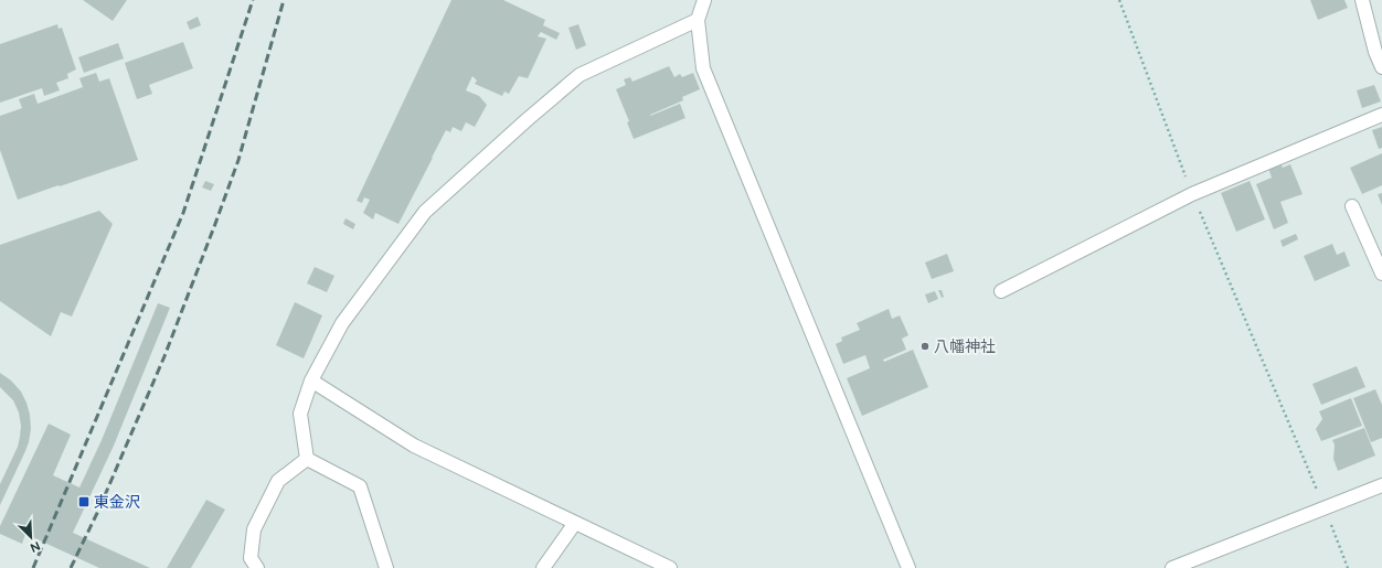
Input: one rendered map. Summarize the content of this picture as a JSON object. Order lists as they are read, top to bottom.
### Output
{
  "places": {
    "other": ["八幡神社"],
    "transit": ["東金沢"]
  },
  "north": "bottom right"
}
